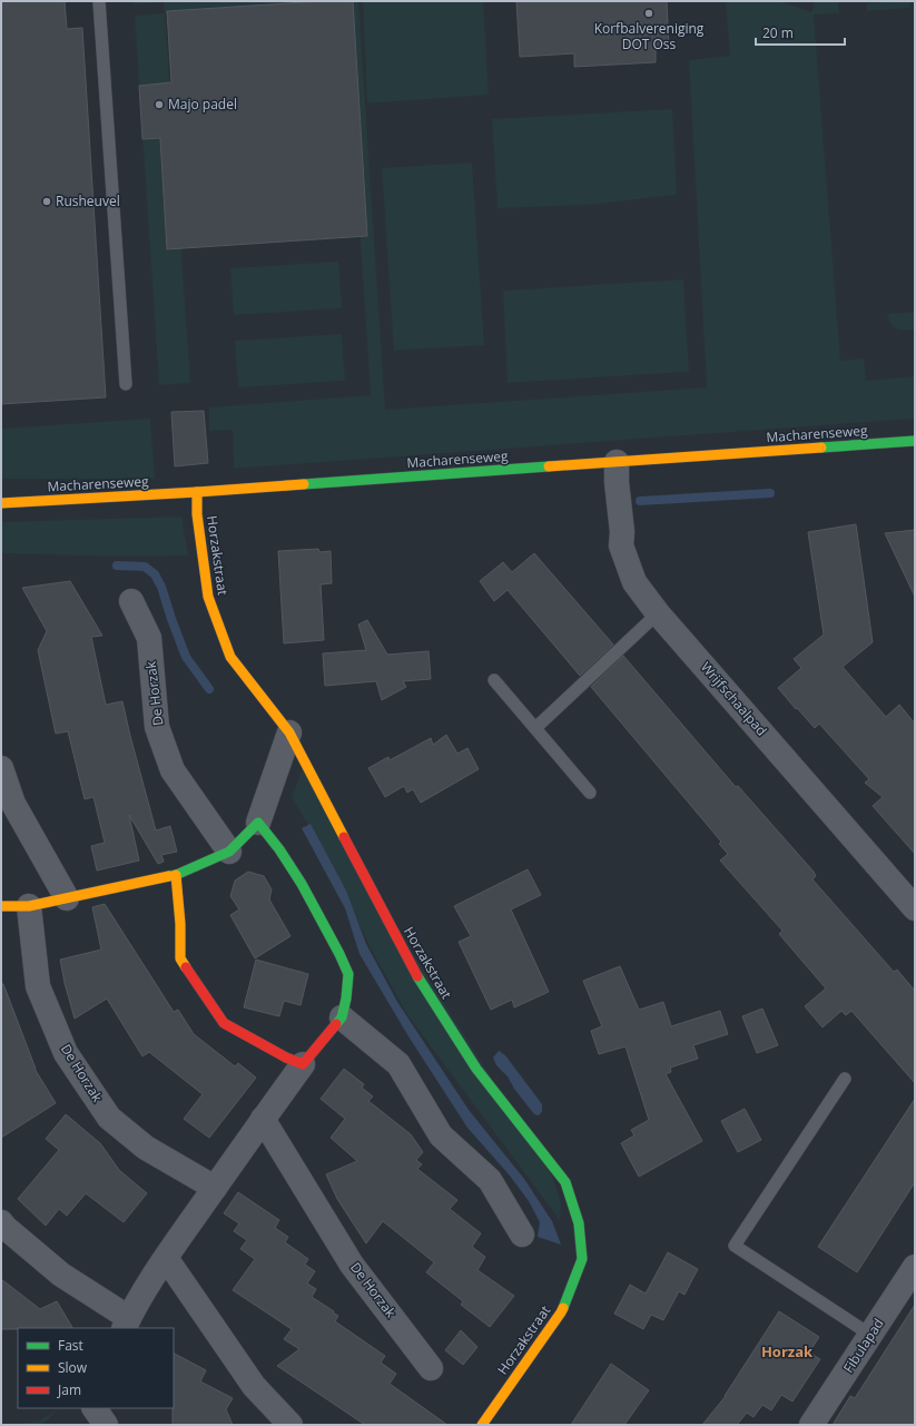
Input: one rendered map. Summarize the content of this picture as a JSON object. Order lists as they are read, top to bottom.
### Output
{
  "streets": {
    "street": [
      "Macharenseweg",
      "Horzakstraat",
      "De Horzak",
      "Wrijfschaalpad",
      "Fibulapad"
    ]
  },
  "crossings": [
    ["Macharenseweg", "Horzakstraat"],
    ["Macharenseweg", "Wrijfschaalpad"]
  ],
  "districts": ["Horzak"],
  "places": ["Korfbalvereniging DOT Oss", "Majo padel", "Rusheuvel"],
  "legend": ["Fast", "Slow", "Jam"],
  "scale_bar": "20 m"
}
